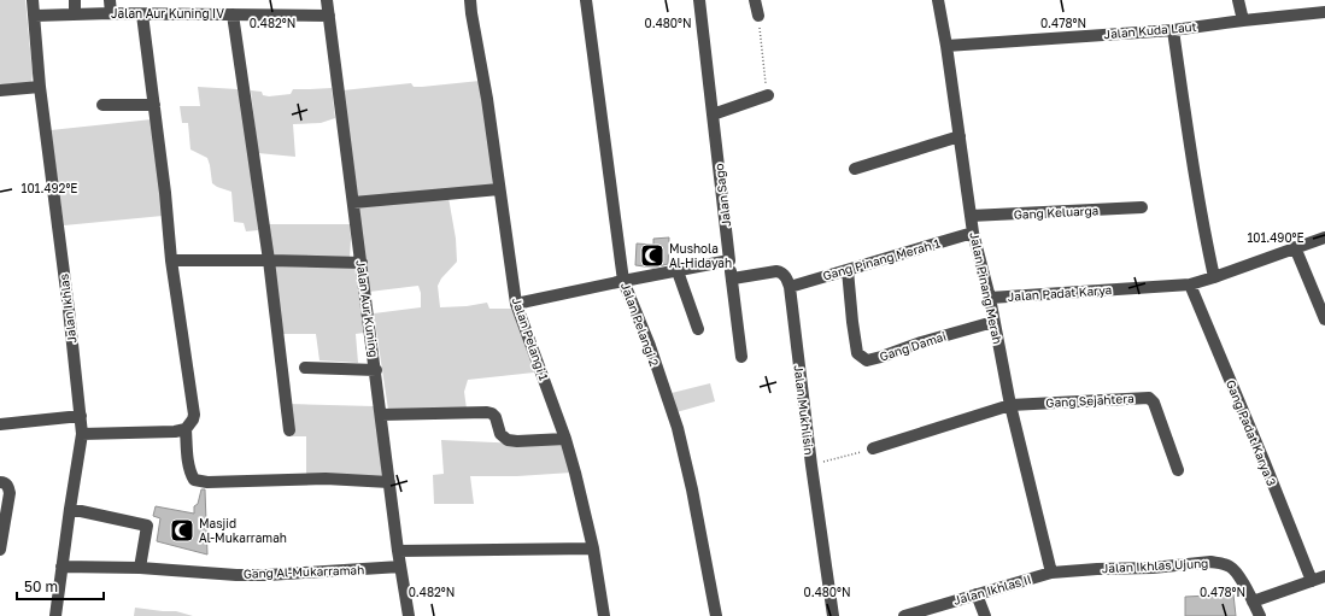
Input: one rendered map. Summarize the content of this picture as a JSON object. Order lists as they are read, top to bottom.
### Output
{
  "streets": {
    "street": [
      "Jalan Aur Kuning IV",
      "Jalan Kuda Laut",
      "Jalan Sago",
      "Gang Keluarga",
      "Gang Pinang Merah 1",
      "Jalan Pinang Merah",
      "Jalan Padat Karya",
      "Jalan Ikhlas",
      "Jalan Aur Kuning",
      "Jalan Pelangi 2",
      "Jalan Pelangi 1",
      "Gang Damai",
      "Gang Sejahtera",
      "Jalan Mukhlisin",
      "Gang Padat Karya 3",
      "Jalan Ikhlas Ujung",
      "Gang Al-Mukarramah",
      "Jalan Ikhlas II"
    ]
  },
  "crossings": [
    ["Jalan Aur Kuning IV", "Jalan Ikhlas"],
    ["Jalan Aur Kuning IV", "Jalan Aur Kuning"],
    ["Jalan Kuda Laut", "Jalan Pinang Merah"],
    ["Gang Keluarga", "Jalan Pinang Merah"],
    ["Gang Pinang Merah 1", "Jalan Pinang Merah"],
    ["Gang Pinang Merah 1", "Gang Damai"],
    ["Gang Pinang Merah 1", "Jalan Mukhlisin"],
    ["Jalan Pinang Merah", "Jalan Padat Karya"],
    ["Jalan Pinang Merah", "Gang Damai"],
    ["Jalan Pinang Merah", "Gang Sejahtera"],
    ["Jalan Pinang Merah", "Jalan Ikhlas Ujung"],
    ["Jalan Pinang Merah", "Jalan Ikhlas II"],
    ["Jalan Padat Karya", "Gang Padat Karya 3"],
    ["Jalan Ikhlas", "Gang Al-Mukarramah"],
    ["Jalan Aur Kuning", "Gang Al-Mukarramah"],
    ["Jalan Ikhlas Ujung", "Jalan Ikhlas II"]
  ],
  "places": {
    "mosque": ["Mushola Al-Hidayah", "Masjid Al-Mukarramah"]
  },
  "scale_bar": "50 m",
  "coordinates": [
    "0.482°N",
    "0.480°N",
    "0.478°N",
    "101.492°E",
    "101.490°E"
  ]
}
